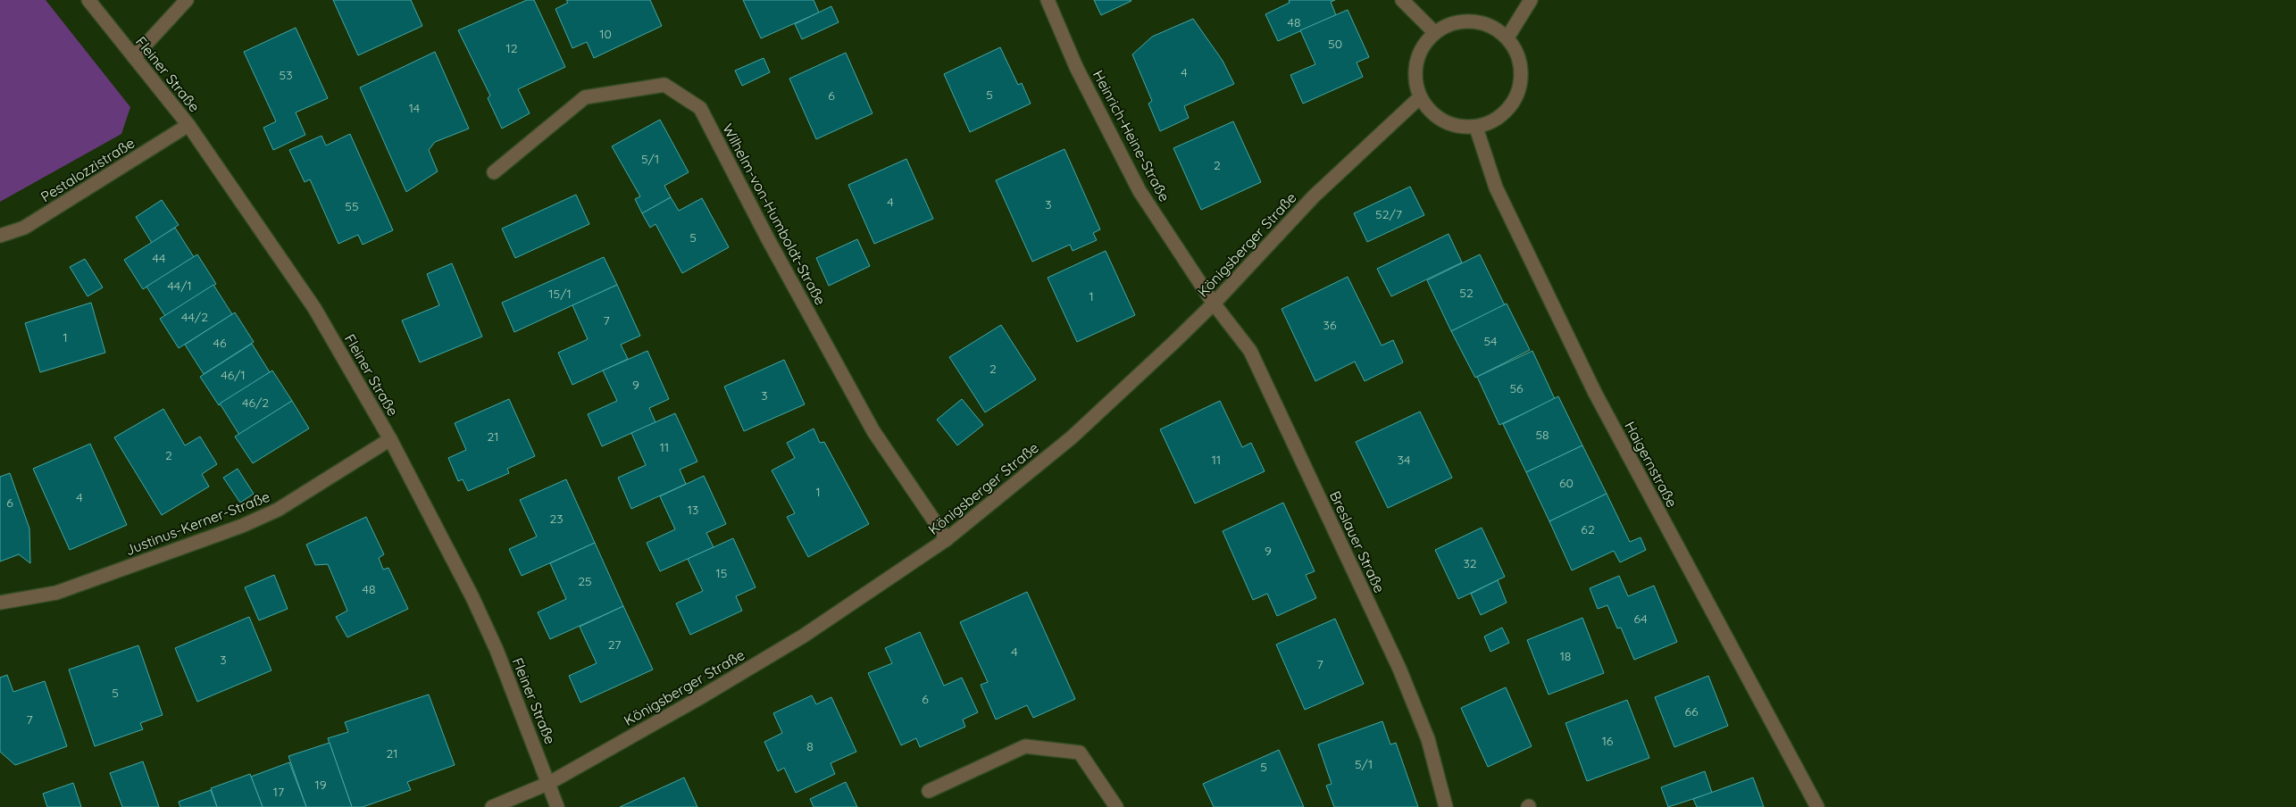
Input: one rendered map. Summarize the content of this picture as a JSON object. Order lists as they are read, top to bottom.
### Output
{
  "streets": {
    "street": [
      "Fleiner Straße",
      "Heinrich-Heine-Straße",
      "Pestalozzistraße",
      "Wilhelm-von-Humboldt-Straße",
      "Königsberger Straße",
      "Haigernstraße",
      "Justinus-Kerner-Straße",
      "Breslauer Straße"
    ]
  },
  "crossings": [
    ["Fleiner Straße", "Pestalozzistraße"],
    ["Fleiner Straße", "Königsberger Straße"],
    ["Fleiner Straße", "Justinus-Kerner-Straße"],
    ["Heinrich-Heine-Straße", "Königsberger Straße"],
    ["Heinrich-Heine-Straße", "Breslauer Straße"],
    ["Wilhelm-von-Humboldt-Straße", "Königsberger Straße"],
    ["Königsberger Straße", "Haigernstraße"],
    ["Königsberger Straße", "Breslauer Straße"]
  ],
  "house_numbers": [
    "48",
    "10",
    "50",
    "12",
    "4",
    "53",
    "5",
    "6",
    "14",
    "5/1",
    "2",
    "4",
    "3",
    "55",
    "52/7",
    "5",
    "44",
    "44/1",
    "52",
    "15/1",
    "1",
    "44/2",
    "7",
    "36",
    "1",
    "54",
    "46",
    "2",
    "46/1",
    "9",
    "56",
    "3",
    "46/2",
    "58",
    "21",
    "11",
    "2",
    "11",
    "34",
    "60",
    "1",
    "4",
    "6",
    "13",
    "23",
    "62",
    "9",
    "32",
    "15",
    "25",
    "48",
    "64",
    "27",
    "4",
    "18",
    "3",
    "7",
    "5",
    "6",
    "66",
    "7",
    "16",
    "8",
    "21",
    "5/1",
    "5",
    "19",
    "17"
  ]
}
